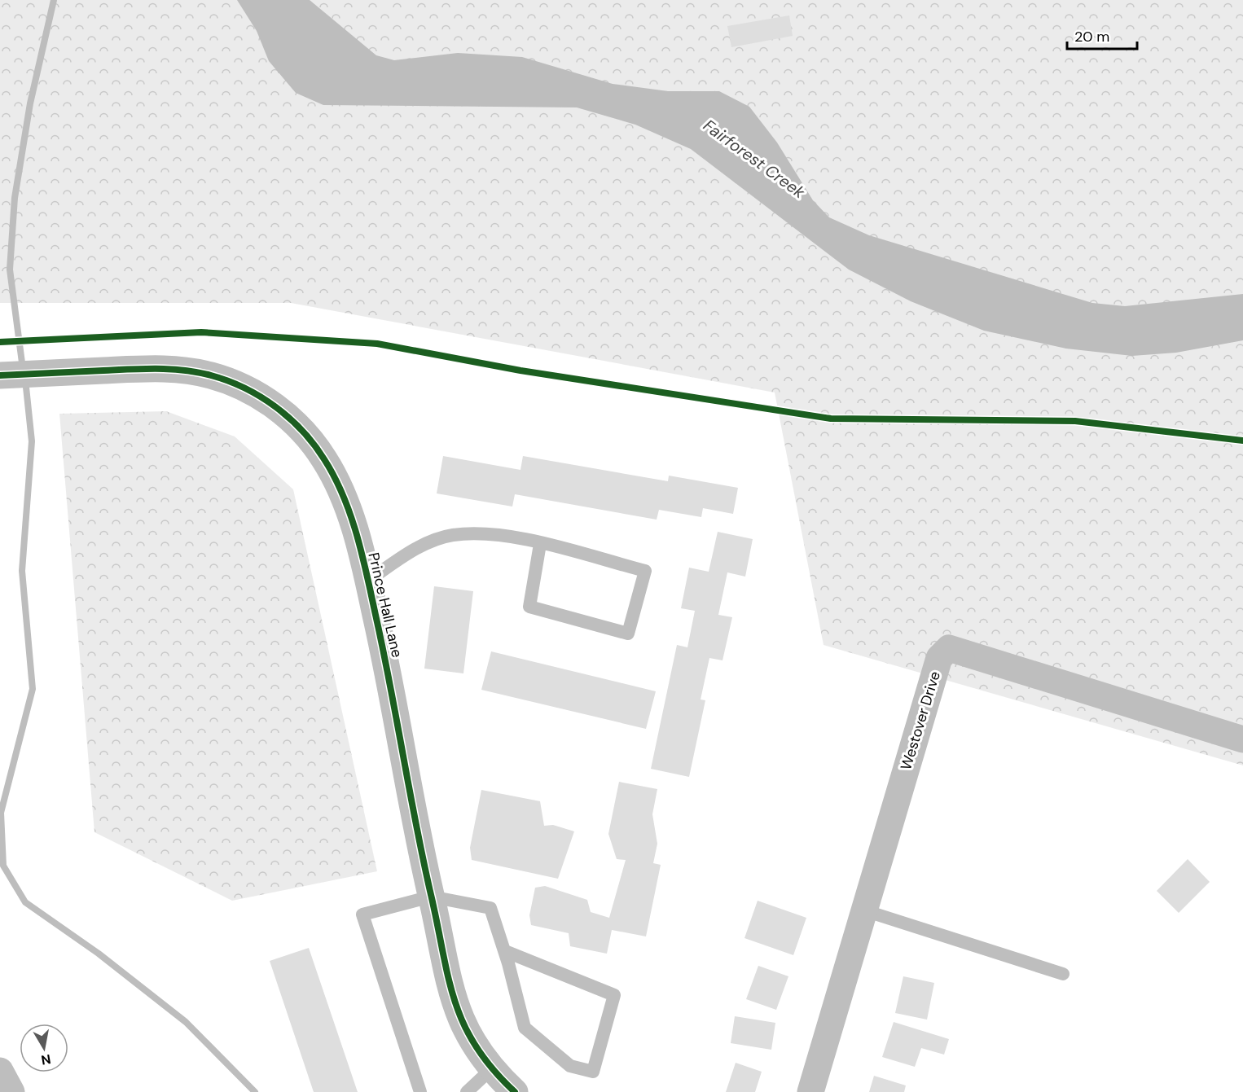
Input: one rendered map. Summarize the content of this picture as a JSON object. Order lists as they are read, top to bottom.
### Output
{
  "streets": {
    "street": ["Prince Hall Lane", "Westover Drive"]
  },
  "water": ["Fairforest Creek"],
  "scale_bar": "20 m",
  "north": "bottom"
}
